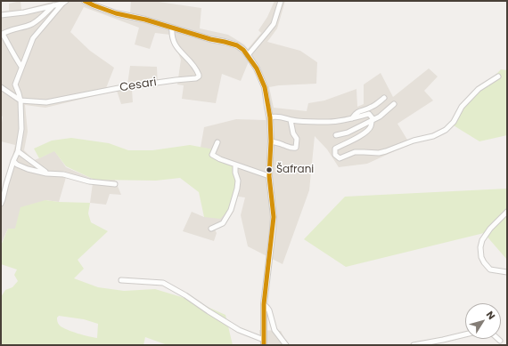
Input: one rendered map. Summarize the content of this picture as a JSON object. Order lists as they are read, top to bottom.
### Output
{
  "streets": {
    "street": ["Cesari"]
  },
  "places": ["Šafrani"],
  "north": "top right"
}
